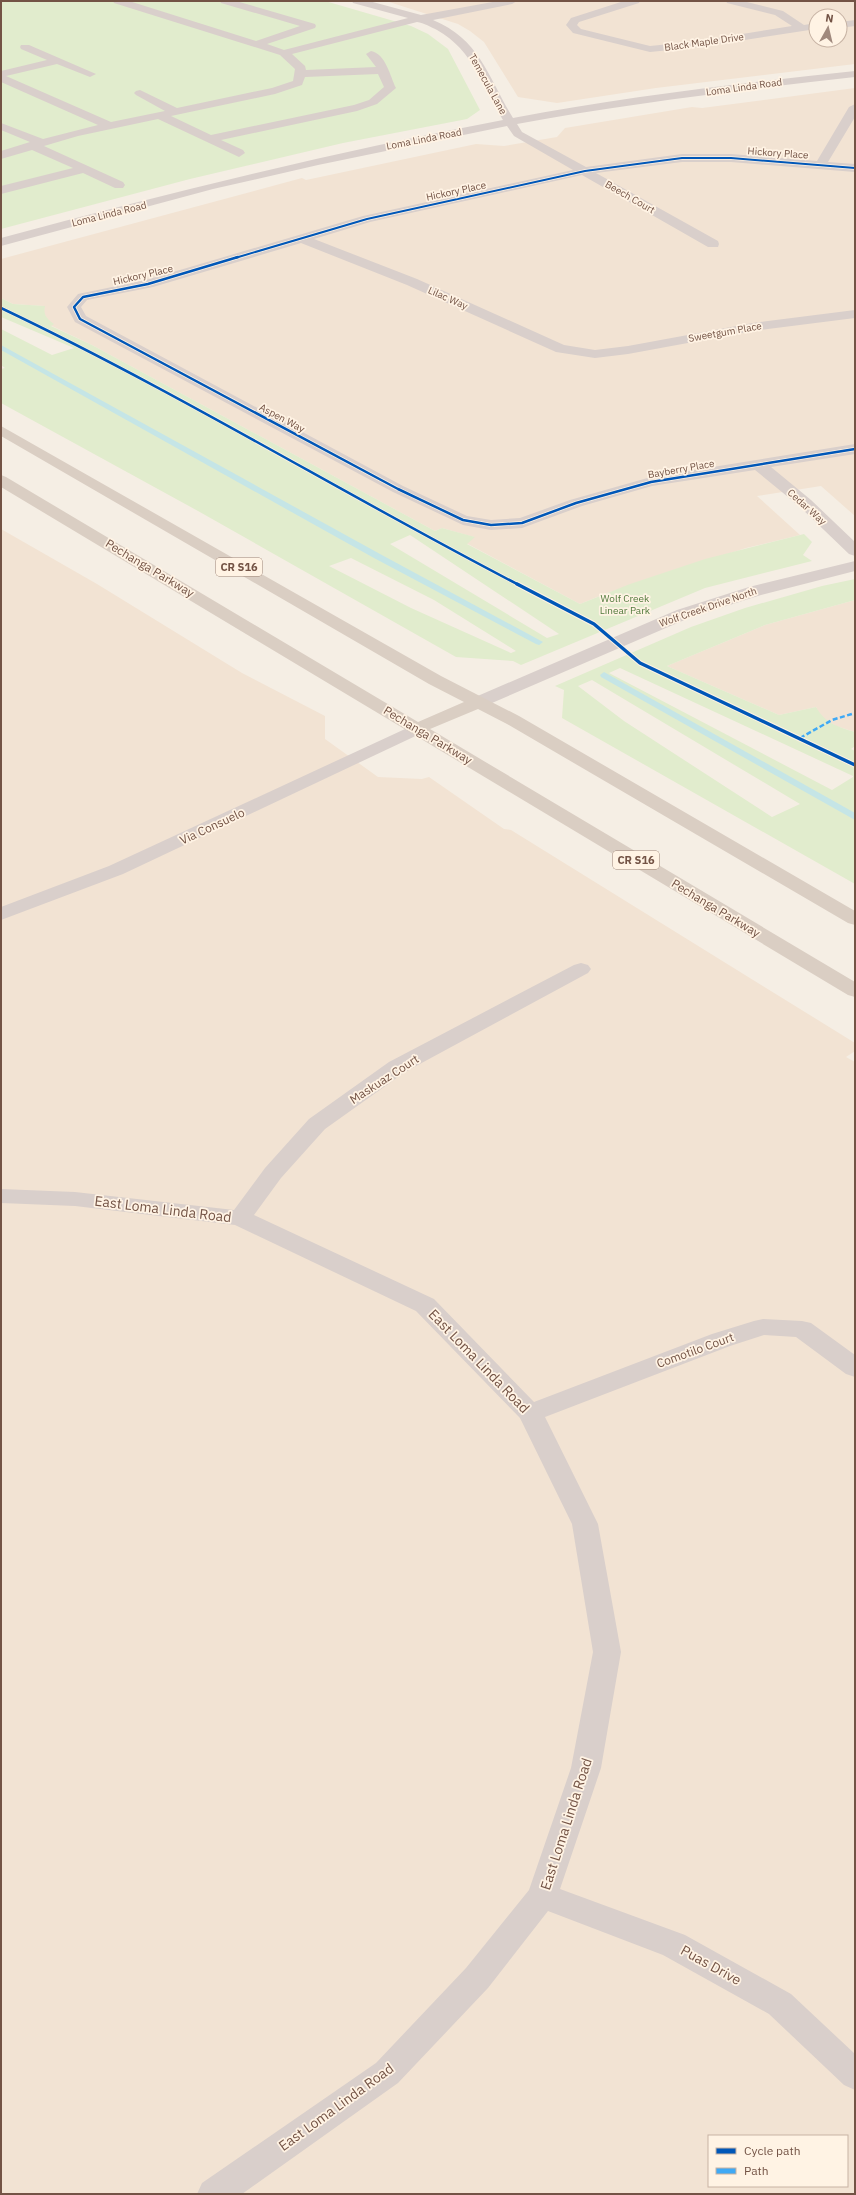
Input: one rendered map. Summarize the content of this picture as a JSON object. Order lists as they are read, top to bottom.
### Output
{
  "streets": {
    "main road": ["CR S16", "Pechanga Parkway"],
    "street": [
      "Black Maple Drive",
      "Temecula Lane",
      "Loma Linda Road",
      "Hickory Place",
      "Beech Court",
      "Lilac Way",
      "Sweetgum Place",
      "Aspen Way",
      "Bayberry Place",
      "Cedar Way",
      "Wolf Creek Drive North",
      "Via Consuelo",
      "Maskuaz Court",
      "East Loma Linda Road",
      "Comotilo Court",
      "Puas Drive"
    ]
  },
  "crossings": [
    ["Temecula Lane", "Loma Linda Road"],
    ["Temecula Lane", "Beech Court"],
    ["Loma Linda Road", "Beech Court"],
    ["Hickory Place", "Beech Court"],
    ["Hickory Place", "Lilac Way"],
    ["Hickory Place", "Aspen Way"],
    ["Lilac Way", "Sweetgum Place"],
    ["Aspen Way", "Bayberry Place"],
    ["Bayberry Place", "Cedar Way"],
    ["CR S16", "Wolf Creek Drive North"],
    ["Pechanga Parkway", "Via Consuelo"],
    ["Maskuaz Court", "East Loma Linda Road"],
    ["East Loma Linda Road", "Comotilo Court"],
    ["East Loma Linda Road", "Puas Drive"]
  ],
  "parks": ["Wolf Creek Linear Park"],
  "legend": ["Cycle path", "Path"],
  "north": "top"
}
